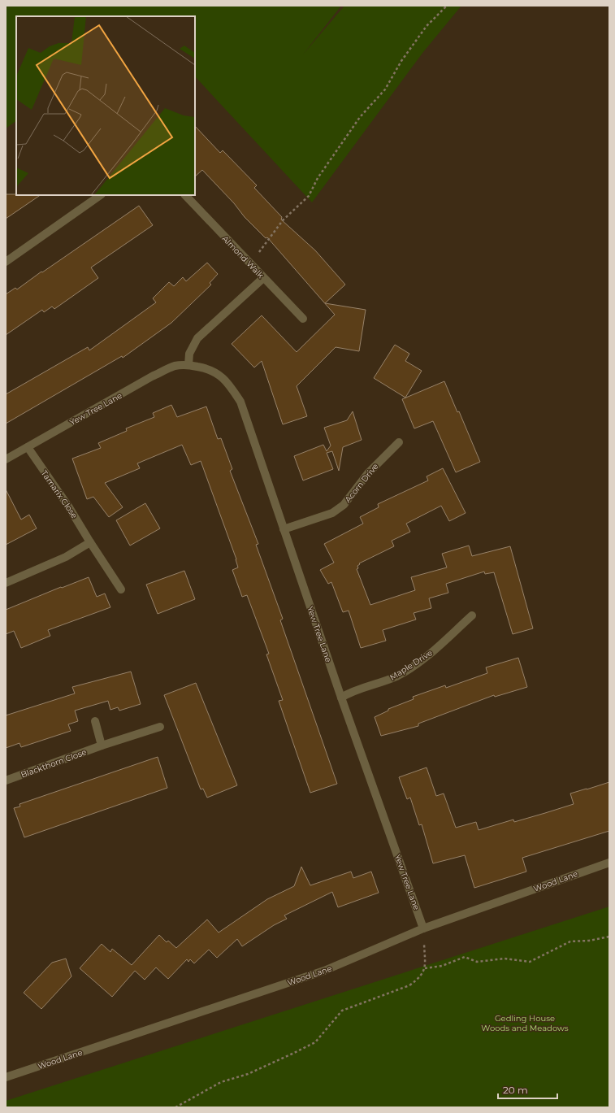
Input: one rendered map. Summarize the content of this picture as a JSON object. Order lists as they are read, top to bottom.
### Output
{
  "streets": {
    "street": [
      "Almond Walk",
      "Yew Tree Lane",
      "Acorn Drive",
      "Tamarix Close",
      "Maple Drive",
      "Blackthorn Close",
      "Wood Lane"
    ]
  },
  "crossings": [
    ["Yew Tree Lane", "Acorn Drive"],
    ["Yew Tree Lane", "Tamarix Close"],
    ["Yew Tree Lane", "Maple Drive"],
    ["Yew Tree Lane", "Wood Lane"]
  ],
  "parks": ["Gedling House Woods and Meadows"],
  "scale_bar": "20 m"
}
